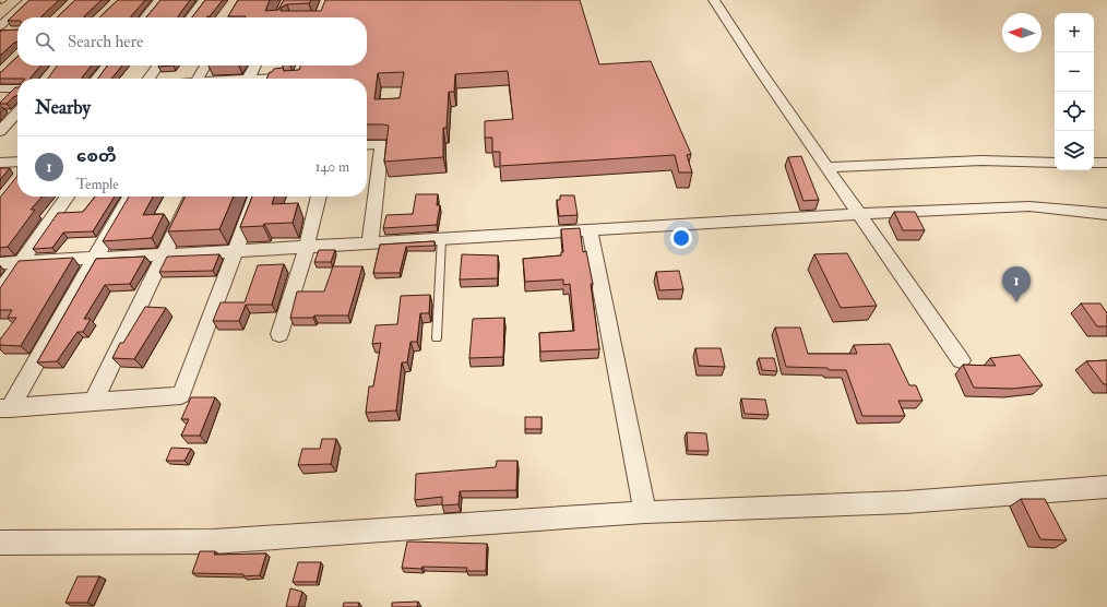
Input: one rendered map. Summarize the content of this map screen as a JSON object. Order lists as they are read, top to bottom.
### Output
{
  "north": "left",
  "page": {
    "map_buttons": ["+", "−"],
    "search": "Search here",
    "heading": "Nearby",
    "list": [
      {
        "mark": "1",
        "name": "စေတီ",
        "note": "Temple",
        "value": "140 m"
      }
    ],
    "pins": "1"
  }
}
